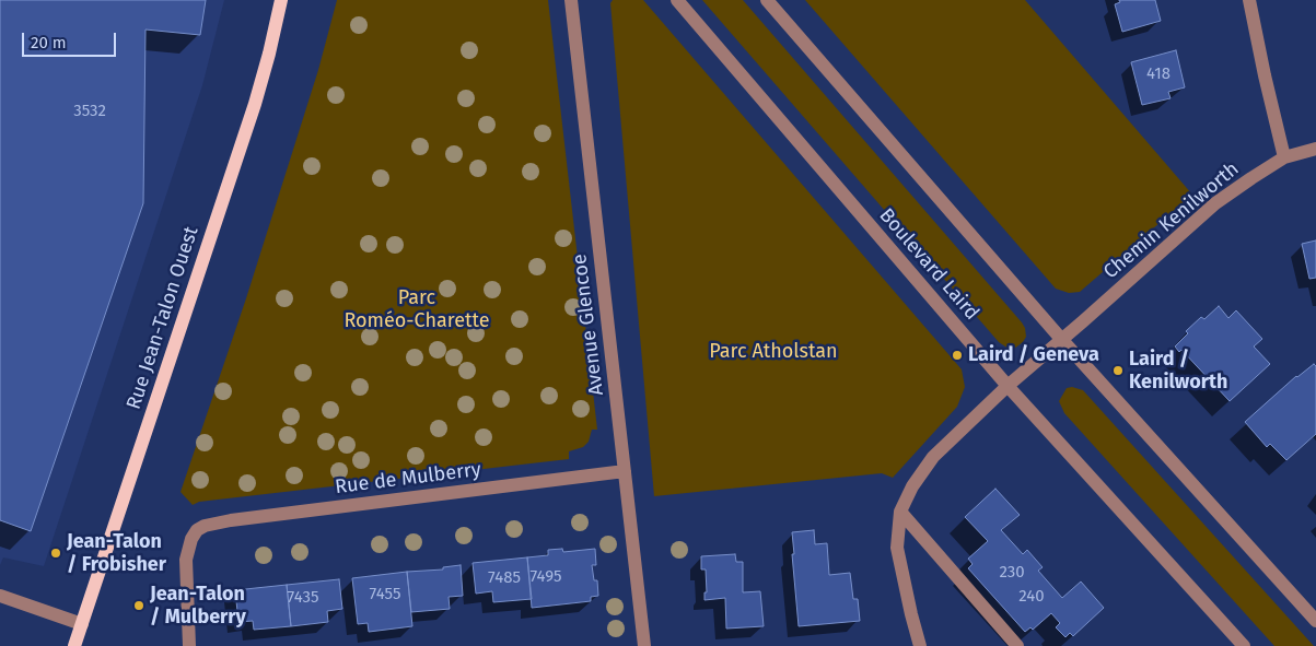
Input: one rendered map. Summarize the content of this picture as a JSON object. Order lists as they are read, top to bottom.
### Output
{
  "streets": {
    "main road": ["Rue Jean-Talon Ouest"],
    "street": [
      "Chemin Kenilworth",
      "Boulevard Laird",
      "Avenue Glencoe",
      "Rue de Mulberry"
    ]
  },
  "crossings": [
    ["Chemin Kenilworth", "Boulevard Laird"],
    ["Avenue Glencoe", "Rue de Mulberry"]
  ],
  "parks": ["Parc Roméo-Charette", "Parc Atholstan"],
  "places": [
    "Laird / Geneva",
    "Laird / Kenilworth",
    "Jean-Talon / Frobisher",
    "Jean-Talon / Mulberry"
  ],
  "house_numbers": [
    "418",
    "3532",
    "230",
    "7495",
    "7485",
    "7455",
    "240",
    "7435"
  ],
  "scale_bar": "20 m"
}
